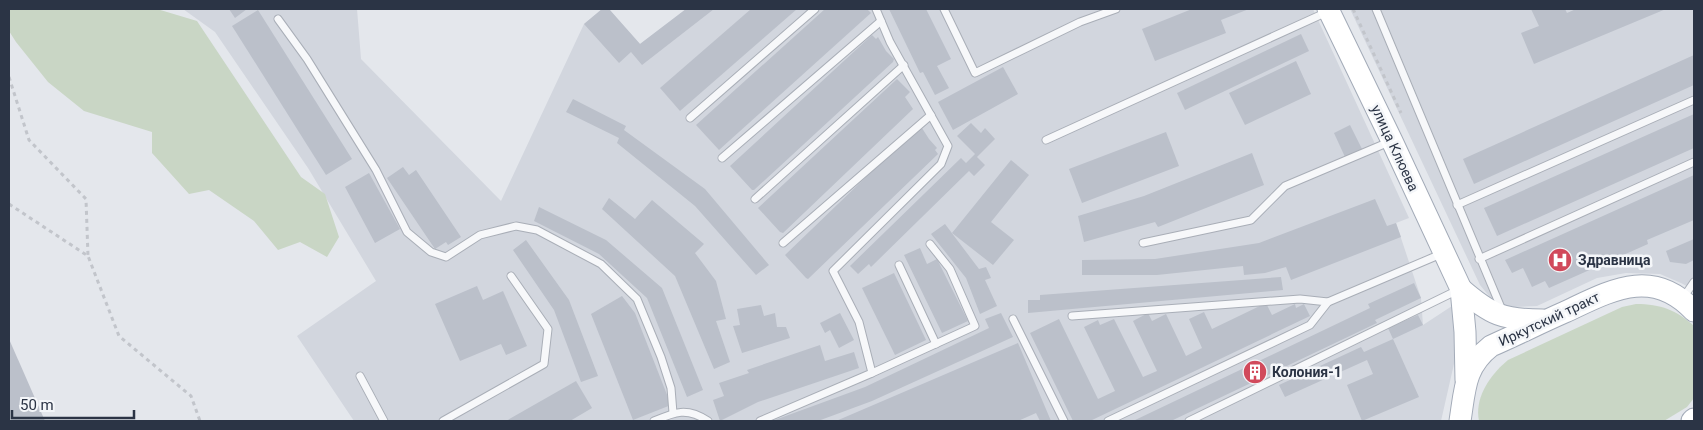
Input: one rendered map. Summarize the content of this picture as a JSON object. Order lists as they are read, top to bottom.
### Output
{
  "streets": {
    "main road": ["улица Клюева", "Иркутский тракт"]
  },
  "crossings": [
    ["улица Клюева", "Иркутский тракт"]
  ],
  "places": {
    "hospital": ["Здравница"],
    "building": ["Колония-1"]
  },
  "scale_bar": "50 m"
}
